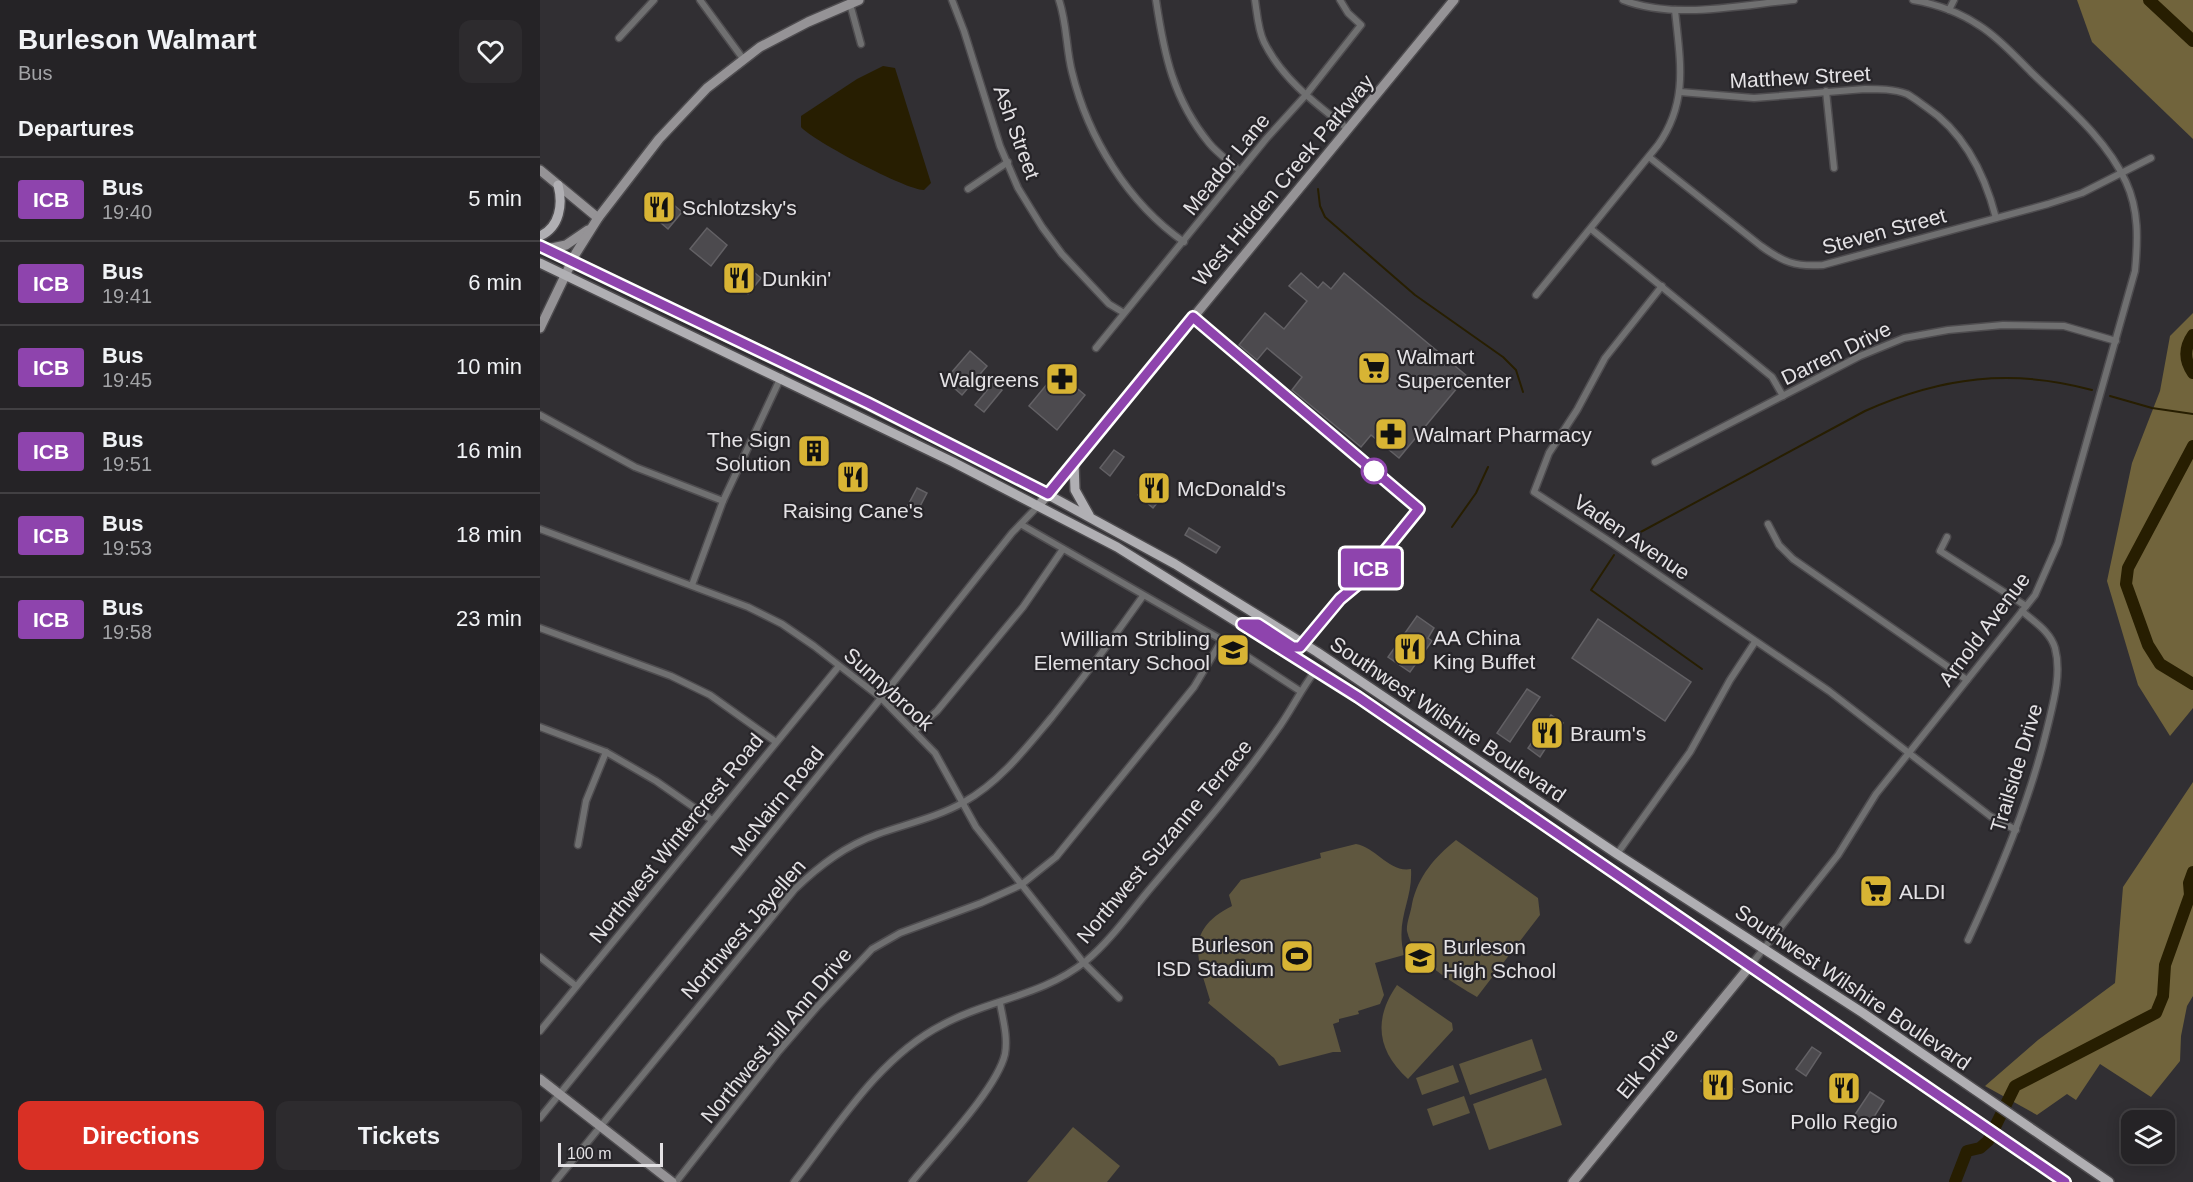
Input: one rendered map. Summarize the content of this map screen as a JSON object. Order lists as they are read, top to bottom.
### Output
{
  "streets": {
    "main road": ["Southwest Wilshire Boulevard"],
    "street": [
      "Matthew Street",
      "Ash Street",
      "Meador Lane",
      "West Hidden Creek Parkway",
      "Steven Street",
      "Darren Drive",
      "Vaden Avenue",
      "Arnold Avenue",
      "Sunnybrook",
      "Trailside Drive",
      "McNairn Road",
      "Northwest Wintercrest Road",
      "Northwest Suzanne Terrace",
      "Northwest Jayellen",
      "Northwest Jill Ann Drive",
      "Elk Drive"
    ]
  },
  "crossings": [
    ["Matthew Street", "Steven Street"],
    ["Ash Street", "Meador Lane"],
    ["West Hidden Creek Parkway", "Southwest Wilshire Boulevard"],
    ["West Hidden Creek Parkway", "McNairn Road"],
    ["Steven Street", "Arnold Avenue"],
    ["Darren Drive", "Arnold Avenue"],
    ["Vaden Avenue", "Arnold Avenue"],
    ["Vaden Avenue", "Trailside Drive"],
    ["Arnold Avenue", "Southwest Wilshire Boulevard"],
    ["Arnold Avenue", "Trailside Drive"],
    ["Arnold Avenue", "Elk Drive"],
    ["Sunnybrook", "McNairn Road"],
    ["Sunnybrook", "Northwest Wintercrest Road"],
    ["Sunnybrook", "Northwest Suzanne Terrace"],
    ["Sunnybrook", "Northwest Jayellen"],
    ["Sunnybrook", "Northwest Jill Ann Drive"],
    ["Southwest Wilshire Boulevard", "McNairn Road"],
    ["Southwest Wilshire Boulevard", "Northwest Suzanne Terrace"],
    ["Southwest Wilshire Boulevard", "Elk Drive"]
  ],
  "places": {
    "restaurant": [
      "Schlotzsky's",
      "Dunkin'",
      "Raising Cane's",
      "McDonald's",
      "AA China King Buffet",
      "Braum's",
      "Sonic",
      "Pollo Regio"
    ],
    "supermarket": ["Walmart Supercenter", "ALDI"],
    "pharmacy": ["Walgreens", "Walmart Pharmacy"],
    "building": ["The Sign Solution"],
    "school or university": ["William Stribling Elementary School", "Burleson High School"],
    "sports": ["Burleson ISD Stadium"]
  },
  "lines": ["bus line ICB"],
  "scale_bar": "100 m",
  "page": {
    "heading": [
      ["Burleson Walmart", "Bus"],
      "Departures"
    ],
    "on_map": "ICB",
    "list": [
      {
        "mark": "ICB",
        "name": "Bus",
        "note": "19:40",
        "value": "5 min"
      },
      {
        "mark": "ICB",
        "name": "Bus",
        "note": "19:41",
        "value": "6 min"
      },
      {
        "mark": "ICB",
        "name": "Bus",
        "note": "19:45",
        "value": "10 min"
      },
      {
        "mark": "ICB",
        "name": "Bus",
        "note": "19:51",
        "value": "16 min"
      },
      {
        "mark": "ICB",
        "name": "Bus",
        "note": "19:53",
        "value": "18 min"
      },
      {
        "mark": "ICB",
        "name": "Bus",
        "note": "19:58",
        "value": "23 min"
      }
    ],
    "buttons": ["Directions", "Tickets"],
    "scale": "100 m"
  }
}
